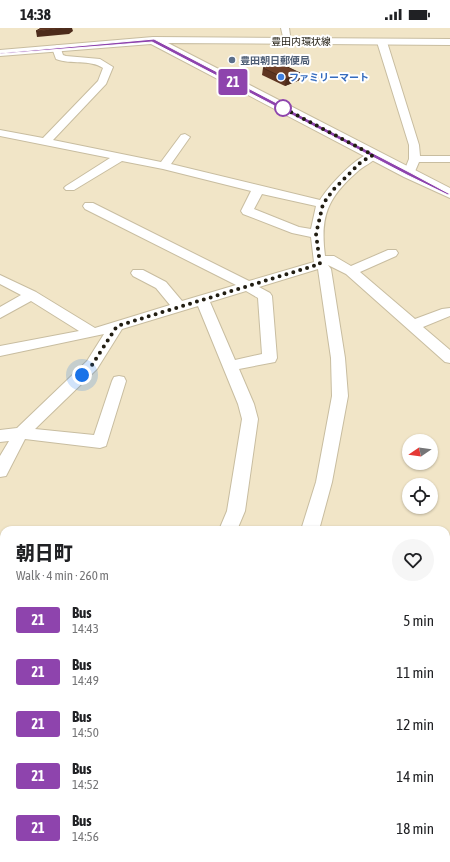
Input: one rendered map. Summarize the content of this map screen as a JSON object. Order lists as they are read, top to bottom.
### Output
{
  "streets": {
    "street": ["豊田内環状線"]
  },
  "places": ["豊田朝日郵便局", "ファミリーマート"],
  "lines": ["bus line 21"],
  "north": "left",
  "page": {
    "status": "14:38",
    "on_map": "21",
    "heading": ["朝日町", "Walk · 4 min · 260 m"],
    "list": [
      {
        "mark": "21",
        "name": "Bus",
        "note": "14:43",
        "value": "5 min"
      },
      {
        "mark": "21",
        "name": "Bus",
        "note": "14:49",
        "value": "11 min"
      },
      {
        "mark": "21",
        "name": "Bus",
        "note": "14:50",
        "value": "12 min"
      },
      {
        "mark": "21",
        "name": "Bus",
        "note": "14:52",
        "value": "14 min"
      },
      {
        "mark": "21",
        "name": "Bus",
        "note": "14:56",
        "value": "18 min"
      }
    ]
  }
}
